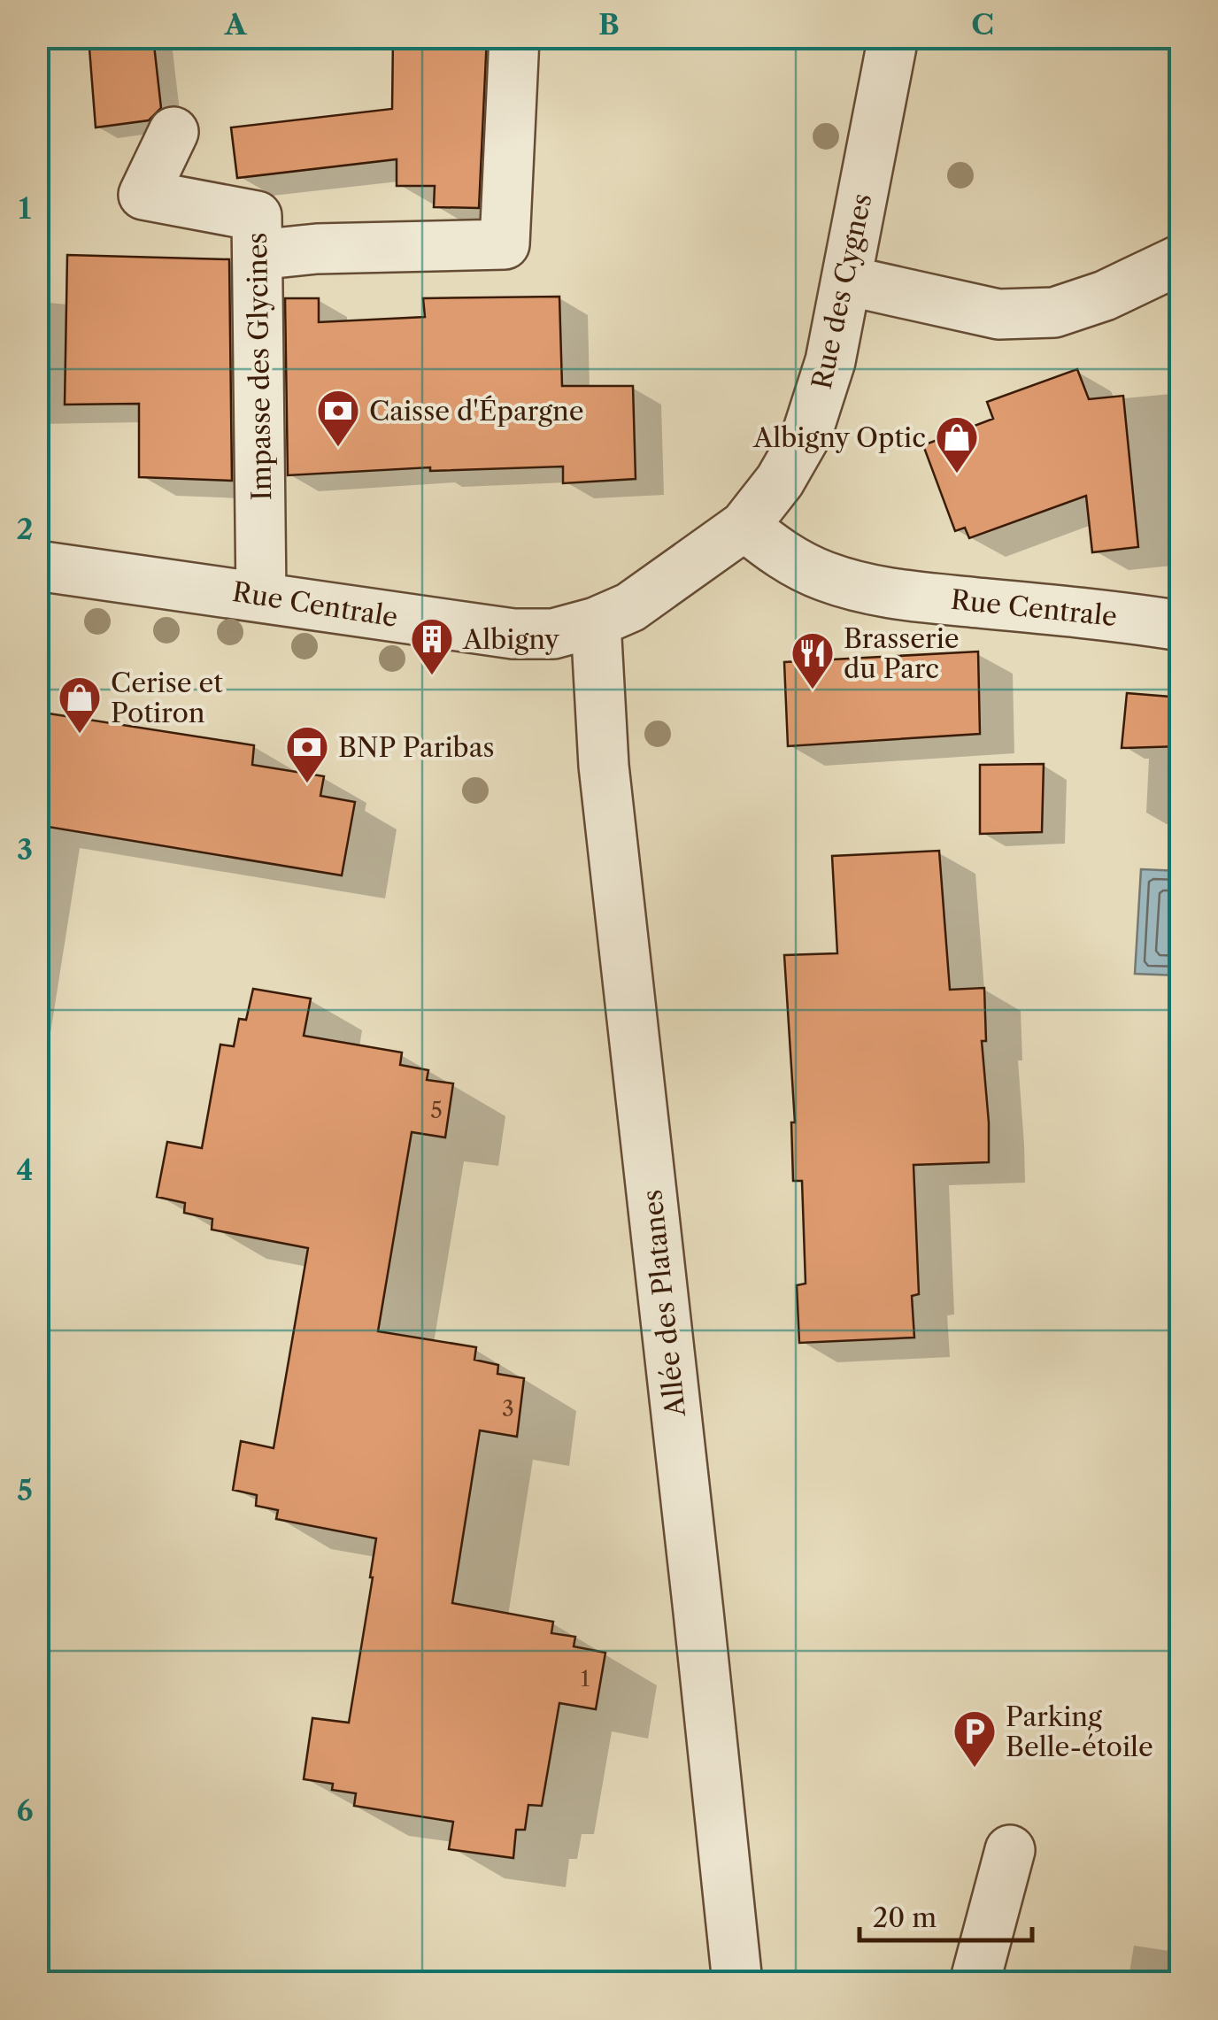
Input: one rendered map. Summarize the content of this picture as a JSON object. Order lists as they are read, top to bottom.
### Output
{
  "streets": {
    "street": [
      "Rue des Cygnes",
      "Impasse des Glycines",
      "Rue Centrale",
      "Allée des Platanes"
    ]
  },
  "crossings": [
    ["Rue des Cygnes", "Rue Centrale"],
    ["Impasse des Glycines", "Rue Centrale"],
    ["Rue Centrale", "Allée des Platanes"]
  ],
  "places": {
    "bank": ["Caisse d'Épargne", "BNP Paribas"],
    "shop": ["Albigny Optic", "Cerise et Potiron"],
    "building": ["Albigny"],
    "restaurant": ["Brasserie du Parc"],
    "parking": ["Parking Belle-étoile"]
  },
  "house_numbers": ["5", "3", "1"],
  "scale_bar": "20 m",
  "grid": {
    "columns": ["A", "B", "C"],
    "rows": [
      "1",
      "2",
      "3",
      "4",
      "5",
      "6"
    ]
  }
}
